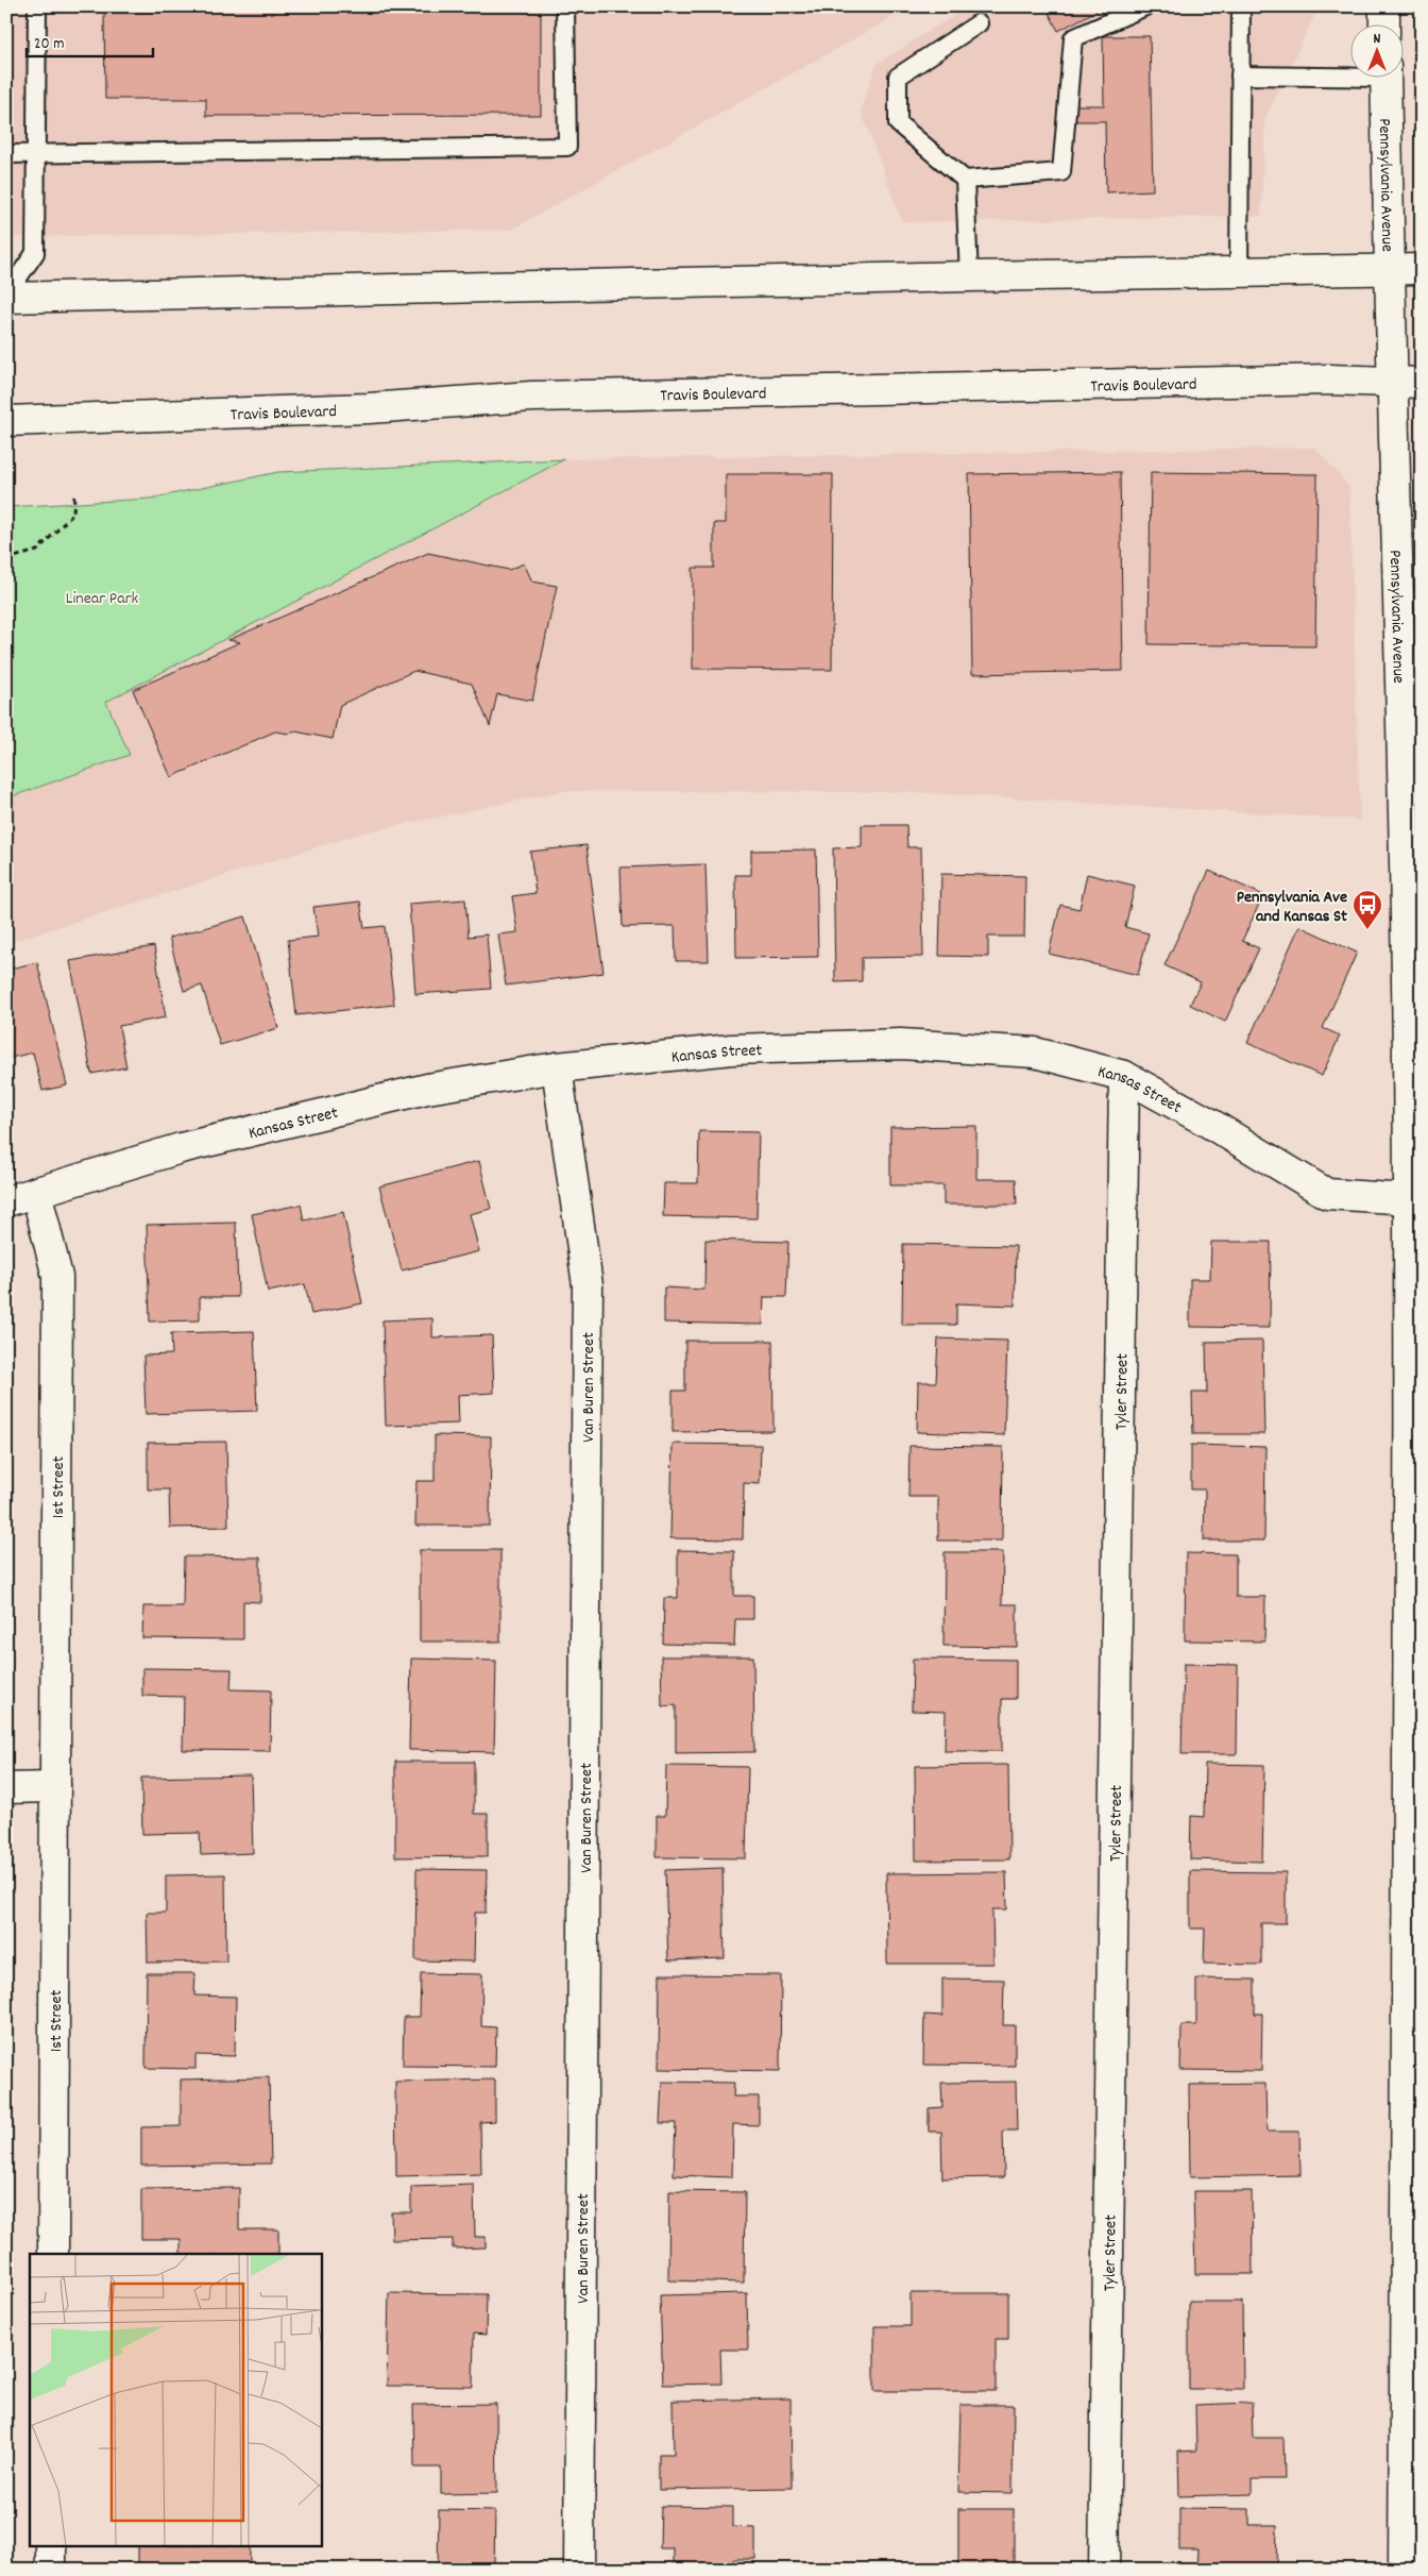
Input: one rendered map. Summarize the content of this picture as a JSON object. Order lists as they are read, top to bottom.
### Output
{
  "streets": {
    "street": [
      "Pennsylvania Avenue",
      "Travis Boulevard",
      "Kansas Street",
      "Van Buren Street",
      "Tyler Street",
      "1st Street"
    ]
  },
  "crossings": [
    ["Pennsylvania Avenue", "Travis Boulevard"],
    ["Pennsylvania Avenue", "Kansas Street"],
    ["Kansas Street", "Van Buren Street"],
    ["Kansas Street", "Tyler Street"],
    ["Kansas Street", "1st Street"]
  ],
  "parks": ["Linear Park"],
  "places": {
    "bus stop": ["Pennsylvania Ave and Kansas St"]
  },
  "scale_bar": "20 m",
  "north": "top"
}
